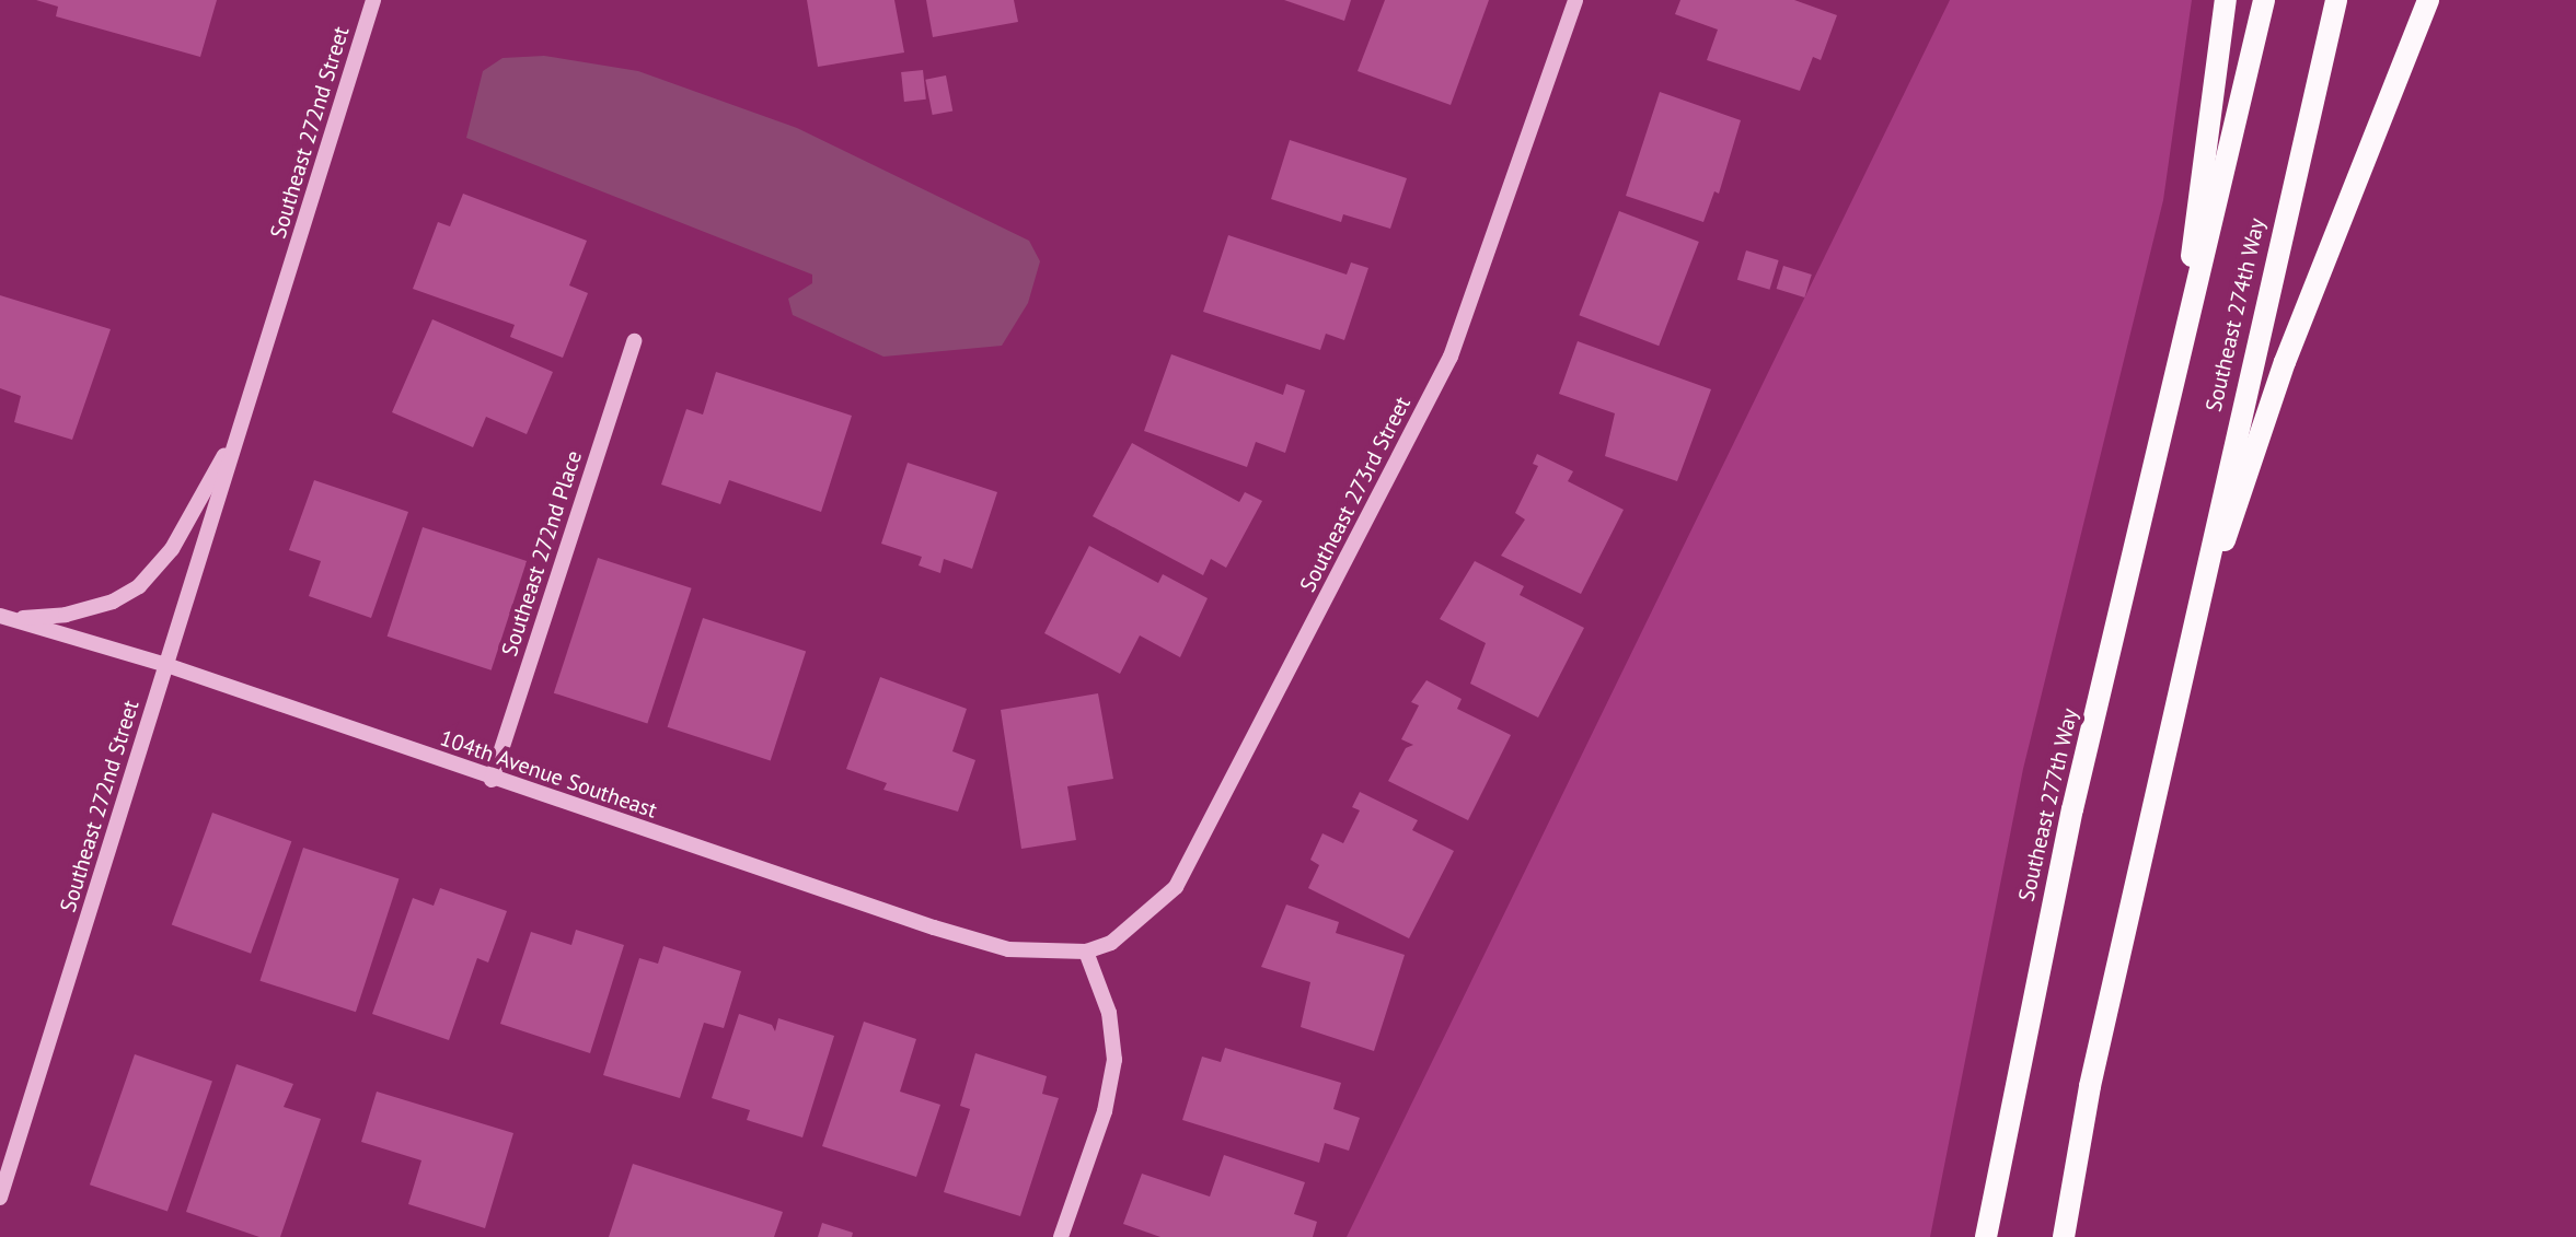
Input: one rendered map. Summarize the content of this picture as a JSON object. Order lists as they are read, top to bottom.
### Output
{
  "streets": {
    "main road": ["Southeast 274th Way", "Southeast 277th Way"],
    "street": [
      "Southeast 272nd Street",
      "Southeast 273rd Street",
      "Southeast 272nd Place",
      "104th Avenue Southeast"
    ]
  },
  "crossings": [
    ["Southeast 272nd Street", "104th Avenue Southeast"],
    ["Southeast 274th Way", "Southeast 277th Way"],
    ["Southeast 273rd Street", "104th Avenue Southeast"],
    ["Southeast 272nd Place", "104th Avenue Southeast"]
  ]
}
